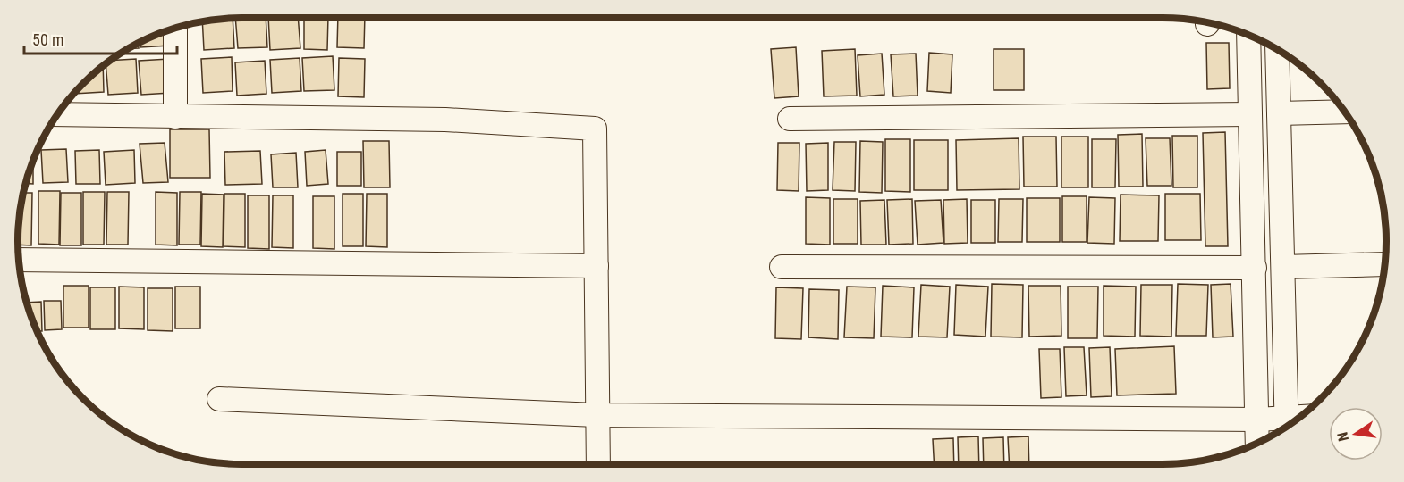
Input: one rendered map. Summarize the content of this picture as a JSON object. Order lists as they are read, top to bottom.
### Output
{
  "scale_bar": "50 m",
  "north": "left"
}
